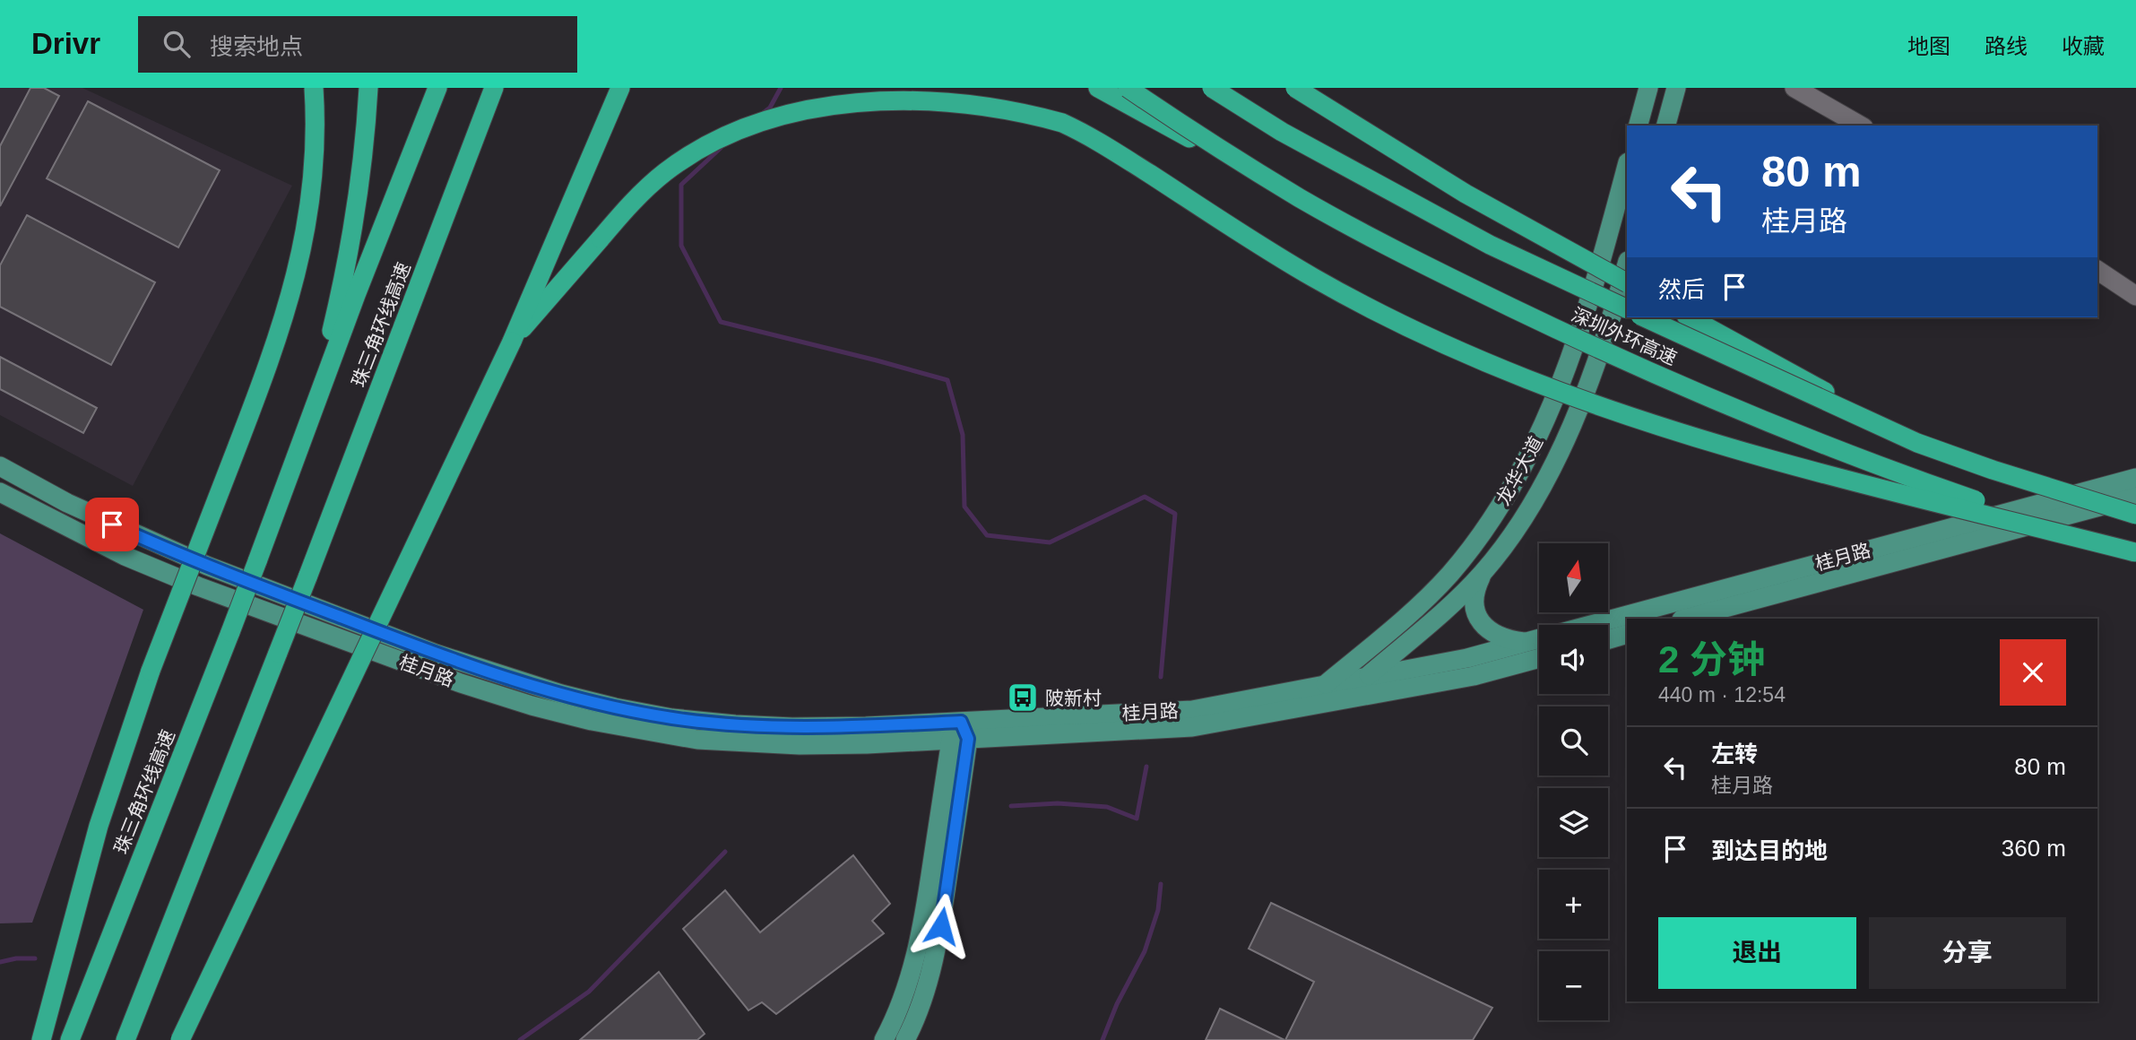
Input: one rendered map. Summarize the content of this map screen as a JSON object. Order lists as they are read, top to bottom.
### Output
{
  "streets": {
    "highway": ["珠三角环线高速", "深圳外环高速"],
    "main road": ["龙华大道", "桂月路"]
  },
  "crossings": [
    ["龙华大道", "桂月路"]
  ],
  "places": {
    "bus stop": ["陂新村"]
  },
  "north": "top",
  "page": {
    "header": "Drivr",
    "search": "搜索地点",
    "nav": ["地图", "路线", "收藏"],
    "turn": ["80 m", "桂月路"],
    "then": "然后",
    "map_buttons": ["+", "−"],
    "heading": ["2 分钟", "440 m · 12:54"],
    "list": [
      {
        "name": "左转",
        "note": "桂月路",
        "value": "80 m"
      },
      {
        "name": "到达目的地",
        "value": "360 m"
      }
    ],
    "buttons": ["退出", "分享"]
  }
}
